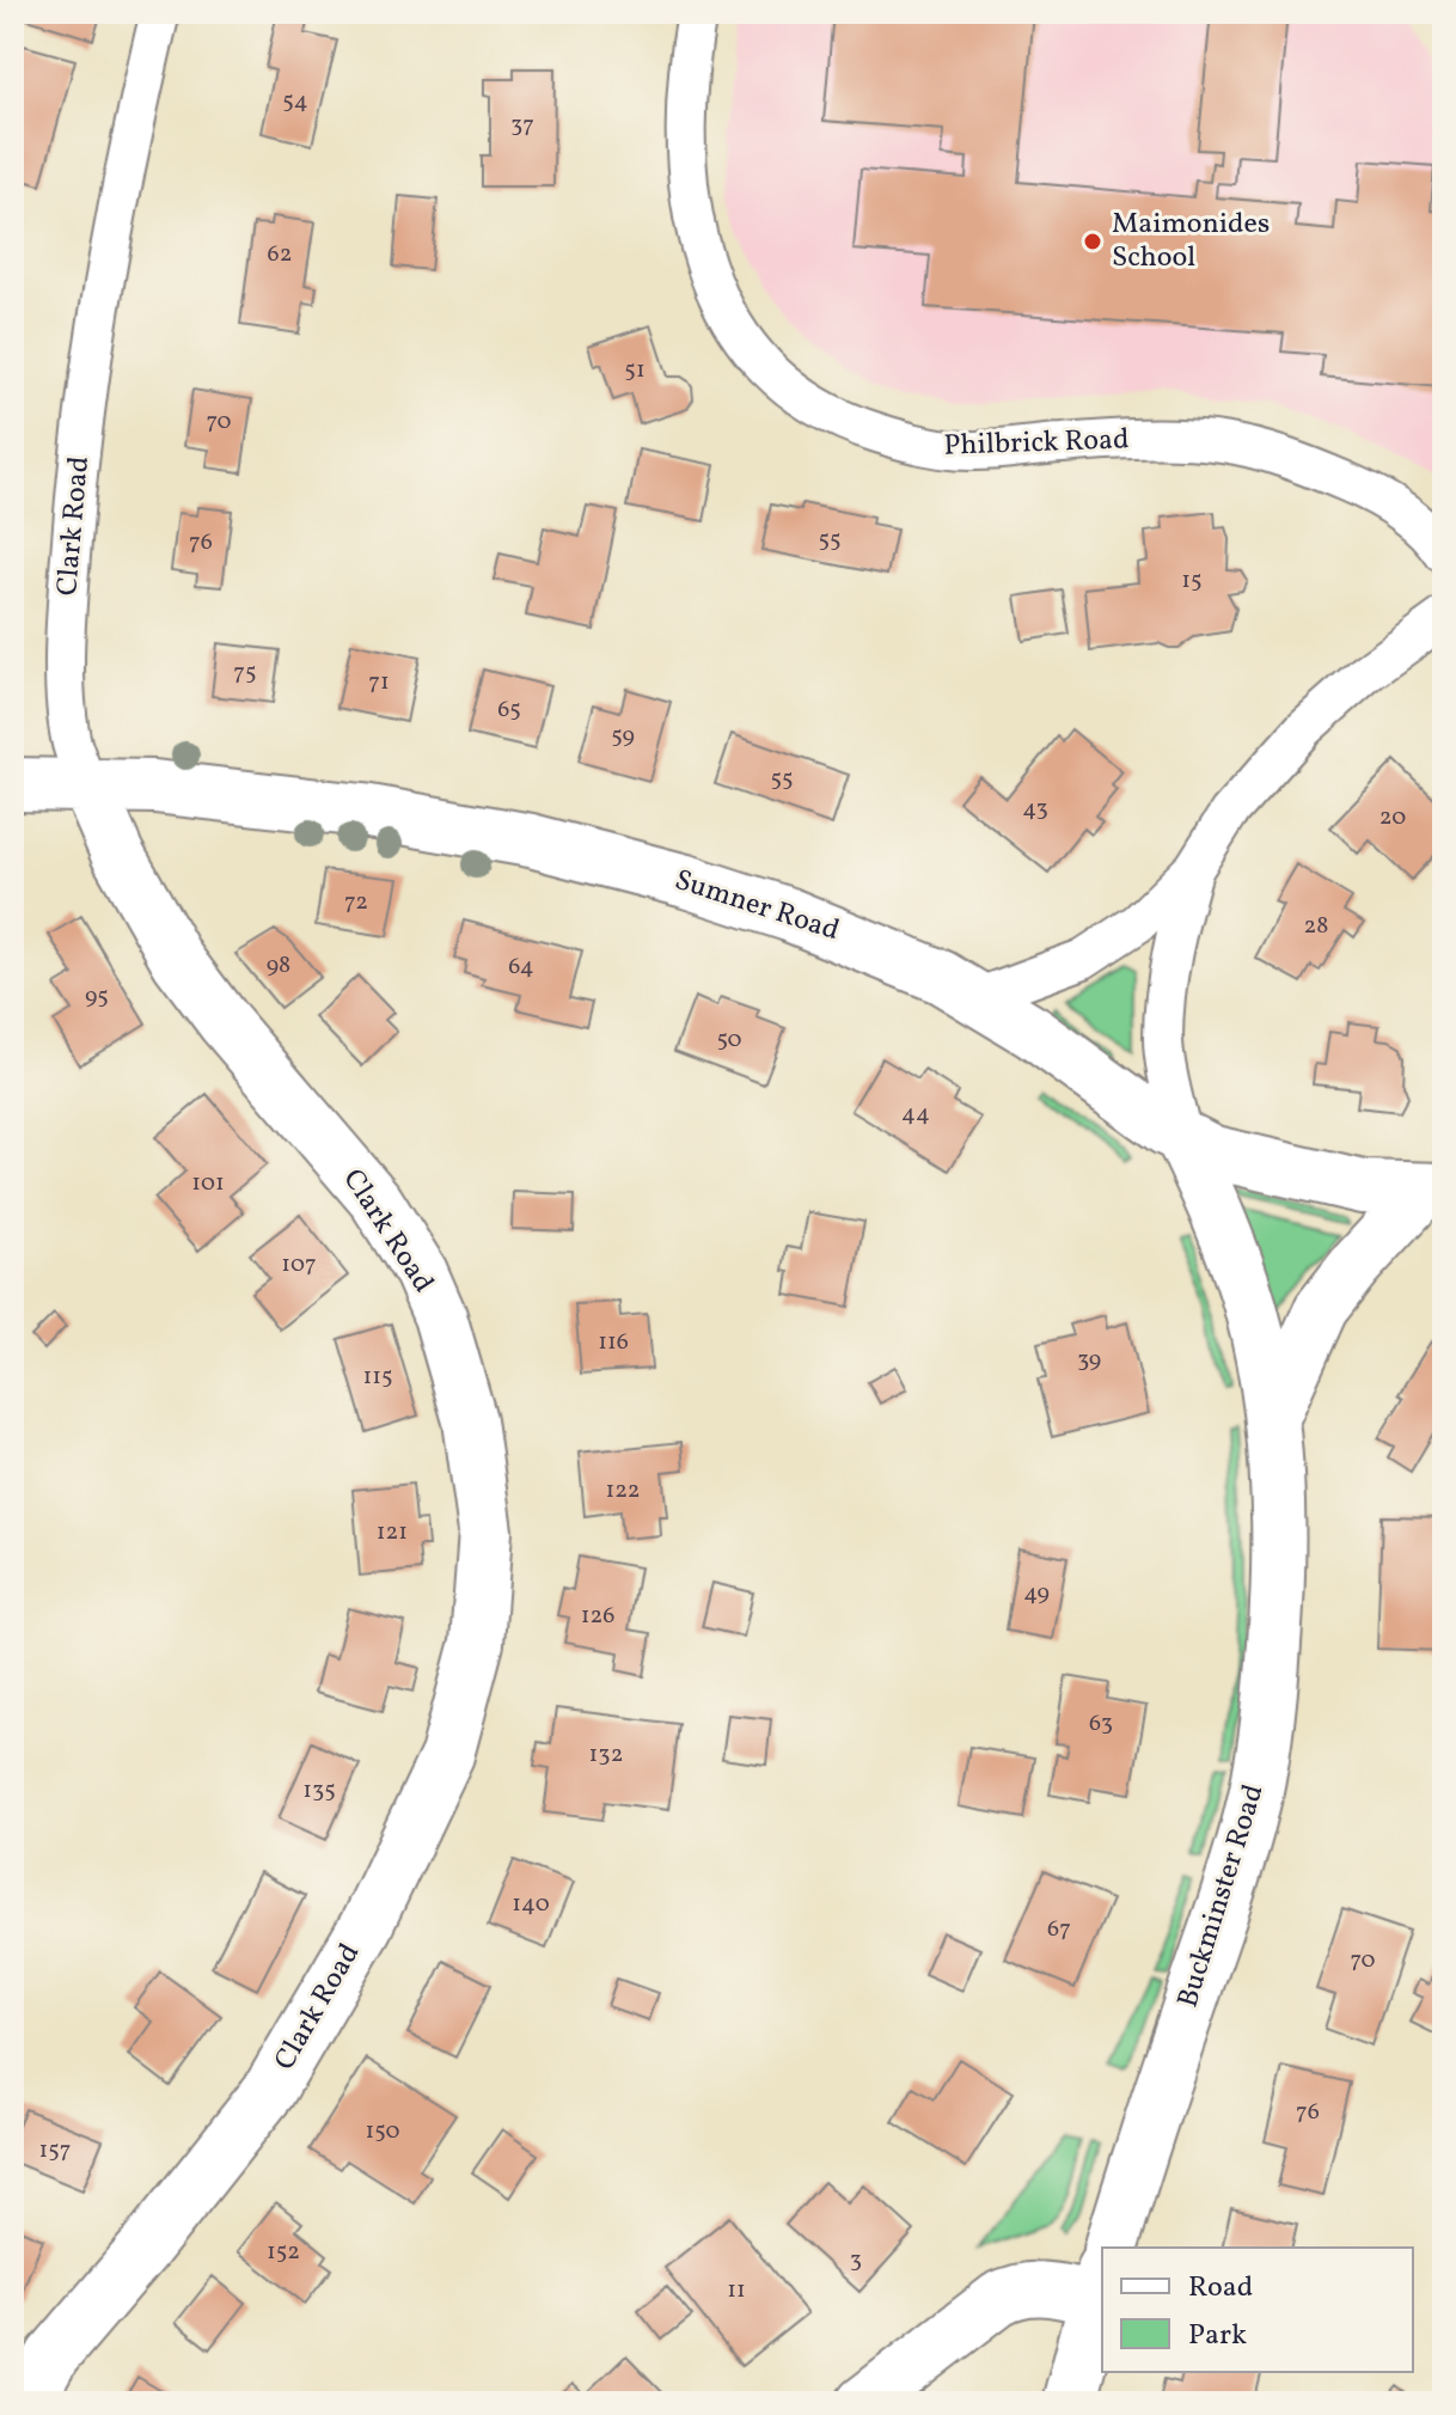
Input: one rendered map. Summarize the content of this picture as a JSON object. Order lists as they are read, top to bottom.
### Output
{
  "streets": {
    "street": [
      "Philbrick Road",
      "Clark Road",
      "Sumner Road",
      "Buckminster Road"
    ]
  },
  "crossings": [
    ["Clark Road", "Sumner Road"],
    ["Sumner Road", "Buckminster Road"]
  ],
  "places": ["Maimonides School"],
  "house_numbers": [
    "54",
    "37",
    "62",
    "51",
    "70",
    "55",
    "76",
    "15",
    "75",
    "71",
    "65",
    "59",
    "55",
    "43",
    "20",
    "72",
    "28",
    "98",
    "64",
    "95",
    "50",
    "44",
    "101",
    "107",
    "116",
    "39",
    "115",
    "122",
    "121",
    "49",
    "126",
    "63",
    "132",
    "135",
    "140",
    "67",
    "70",
    "76",
    "150",
    "157",
    "152",
    "3",
    "11"
  ],
  "legend": ["Road", "Park"]
}
